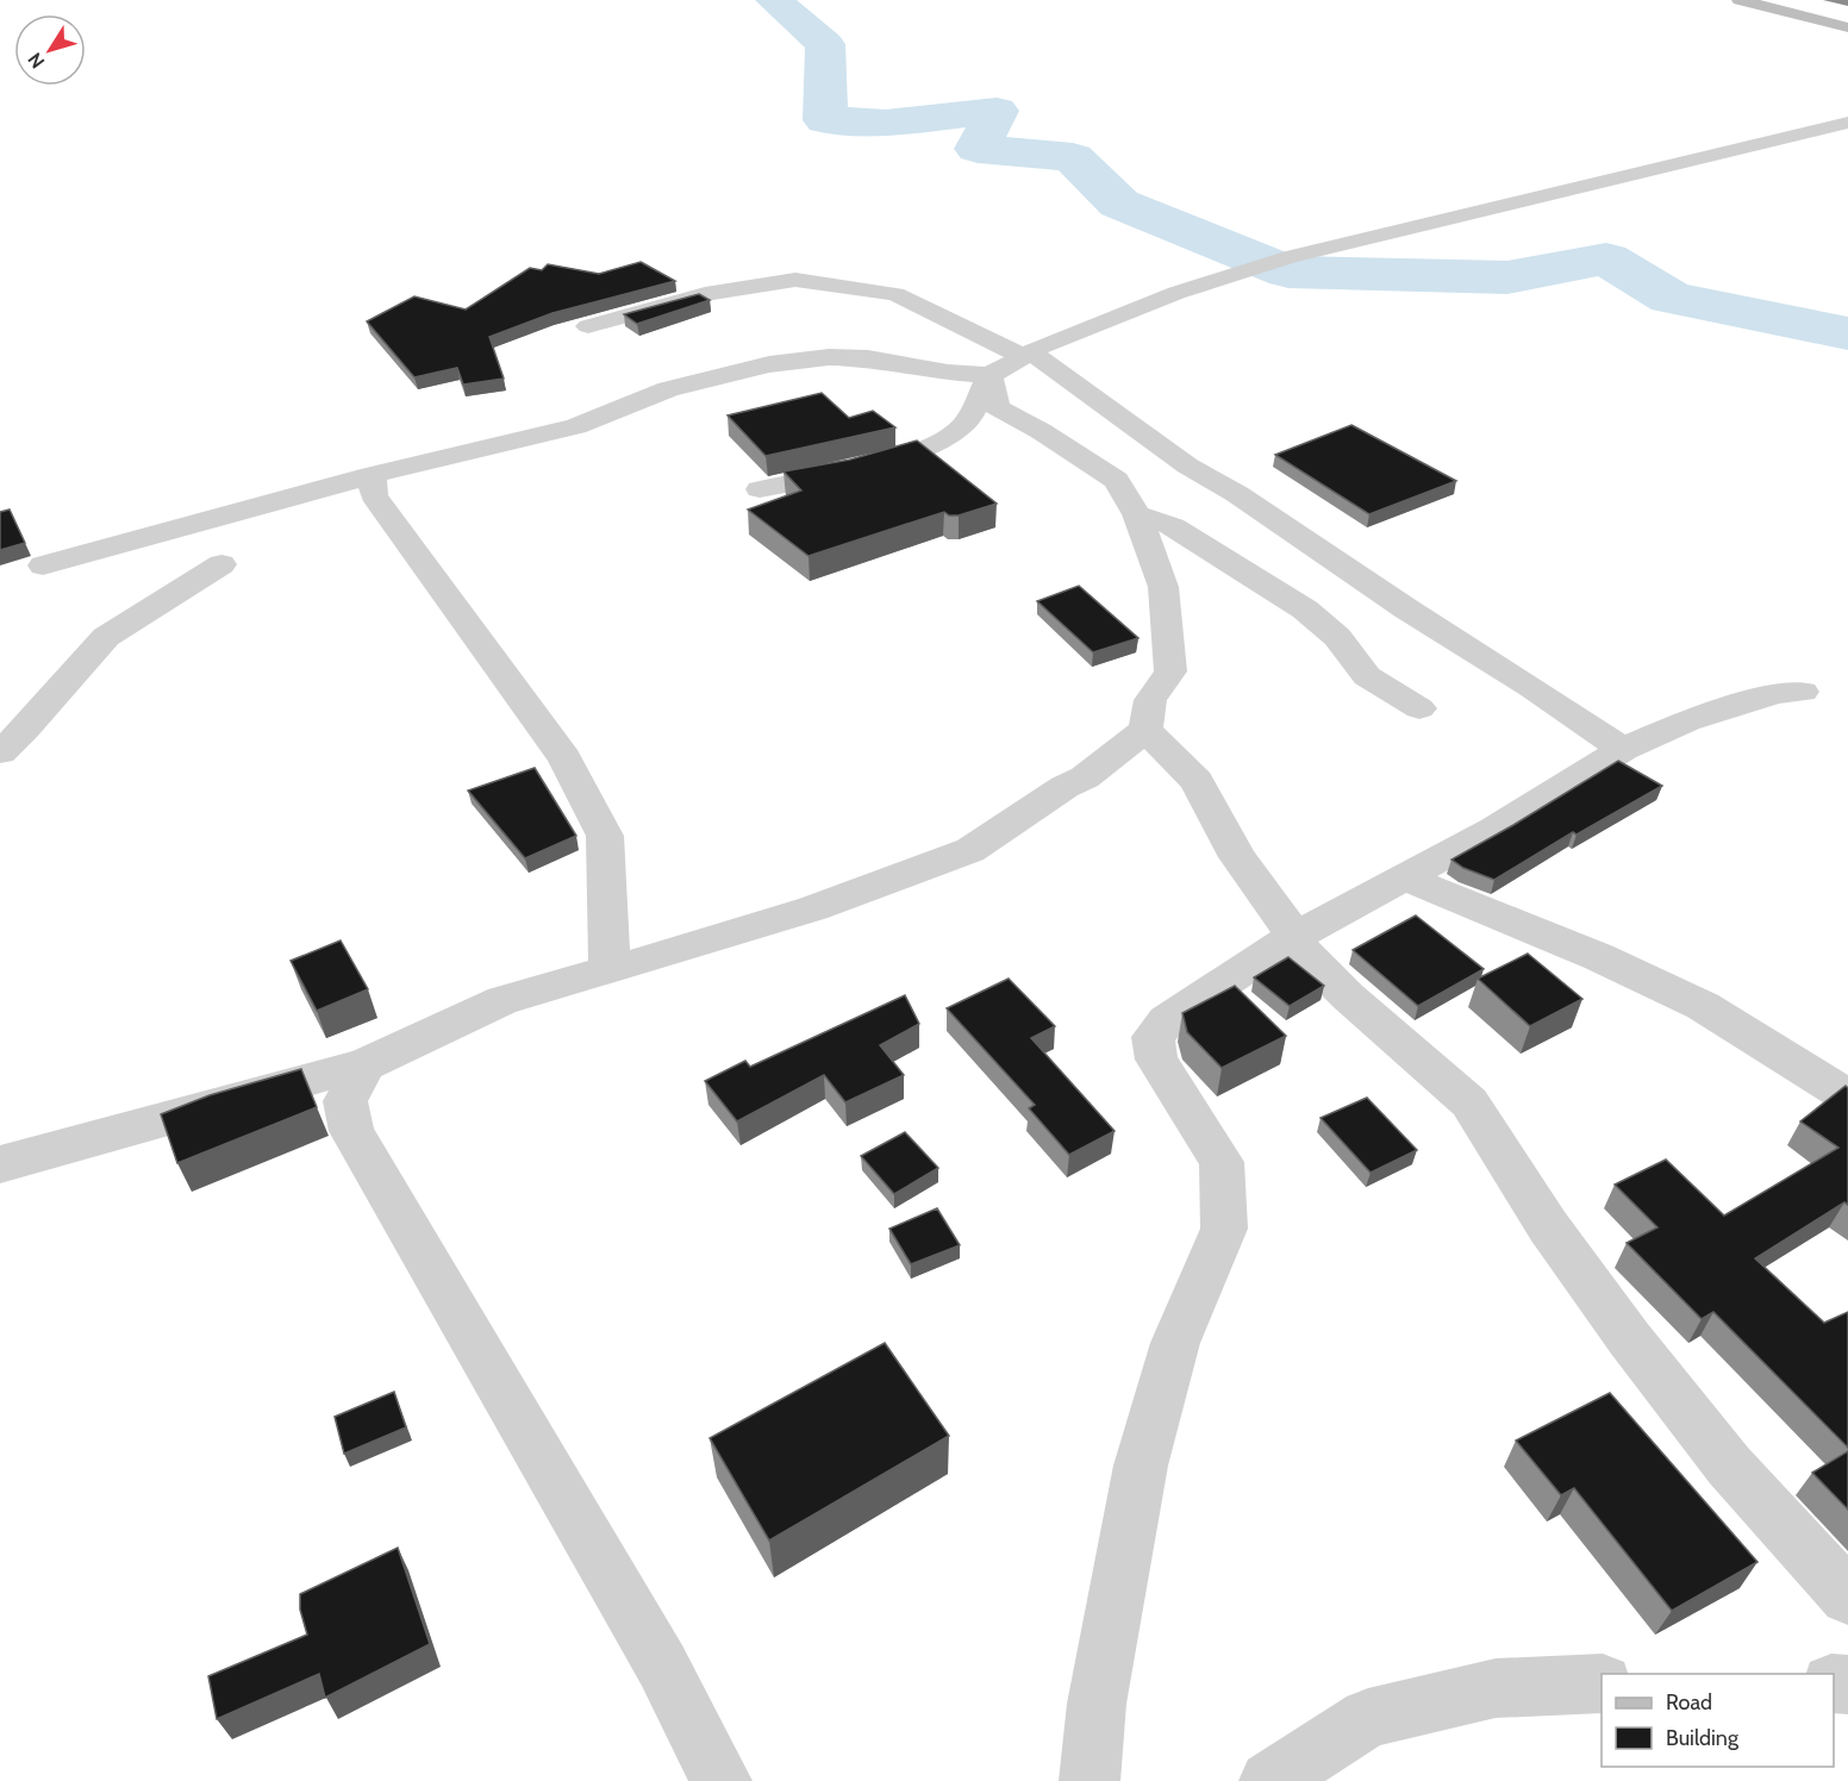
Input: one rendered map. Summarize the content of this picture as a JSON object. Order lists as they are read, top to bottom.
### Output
{
  "legend": ["Road", "Building"],
  "north": "bottom left"
}
